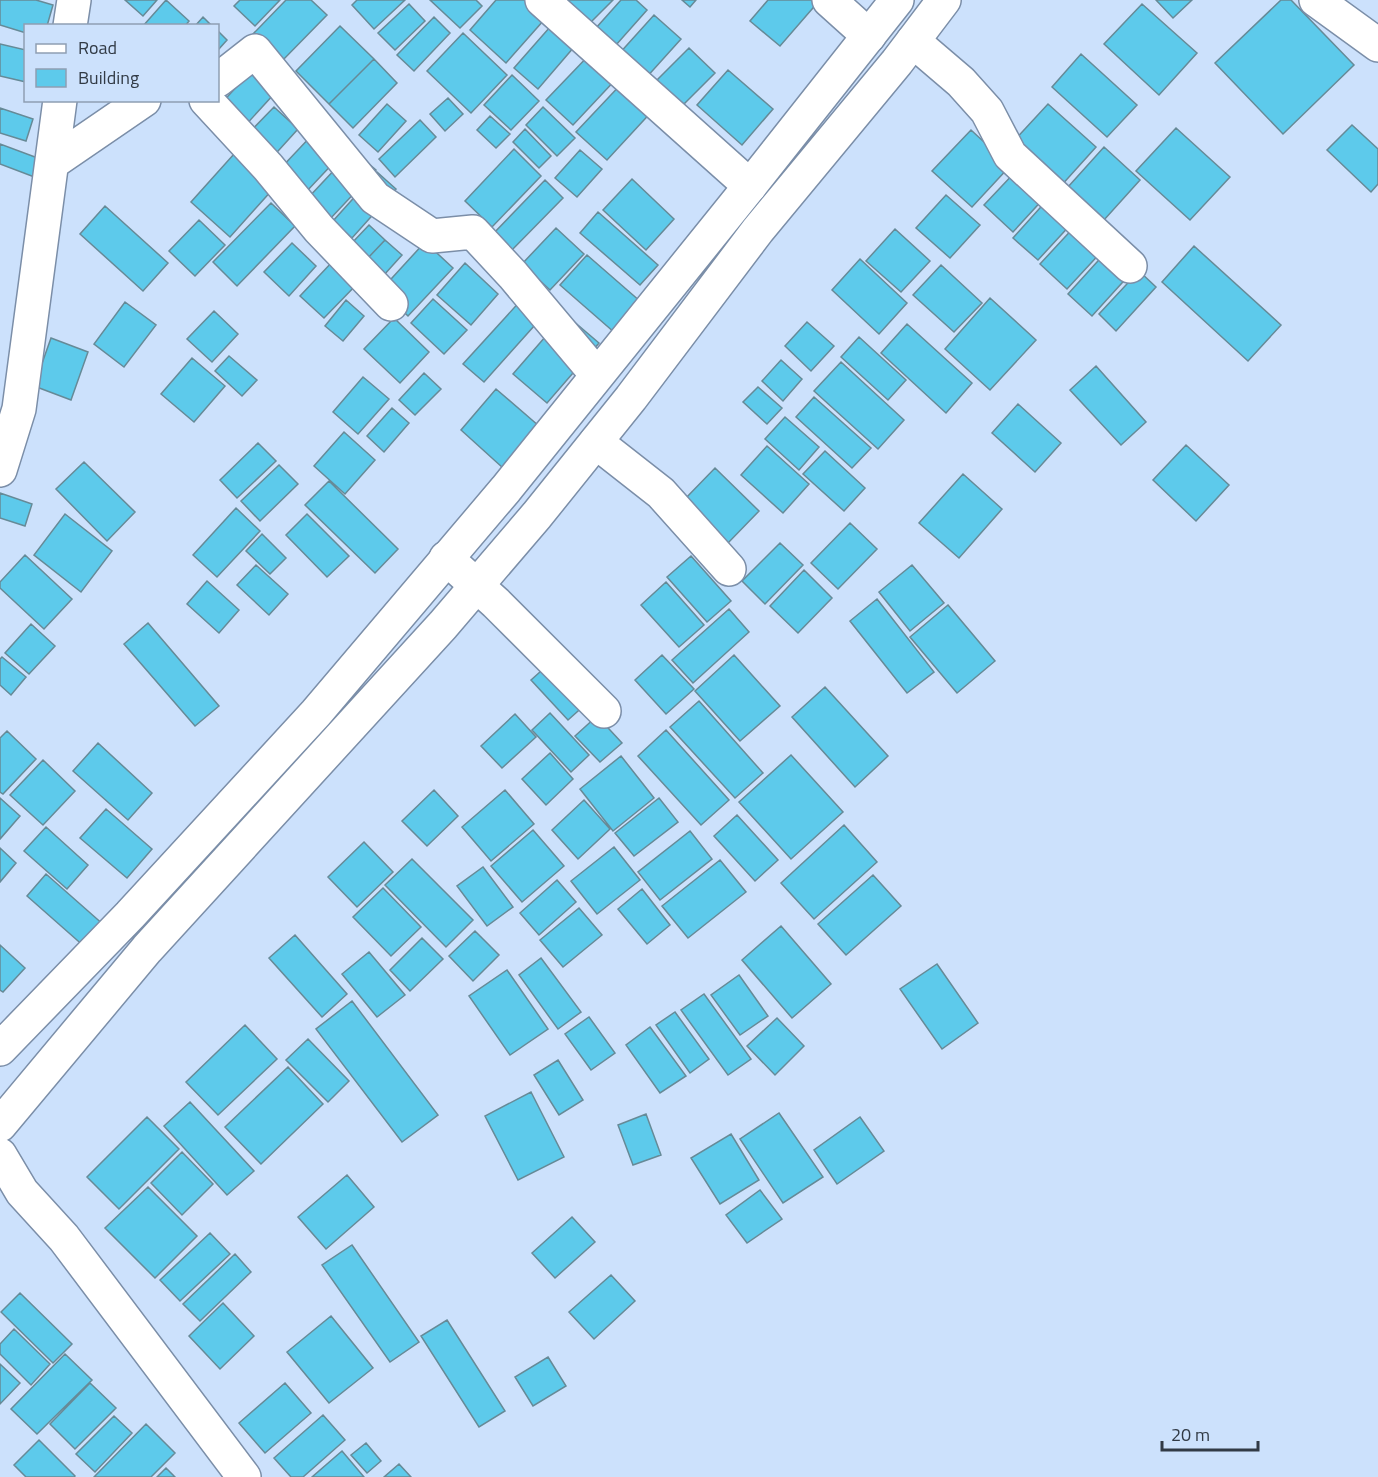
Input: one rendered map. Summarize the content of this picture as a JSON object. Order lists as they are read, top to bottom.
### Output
{
  "legend": ["Road", "Building"],
  "scale_bar": "20 m"
}
